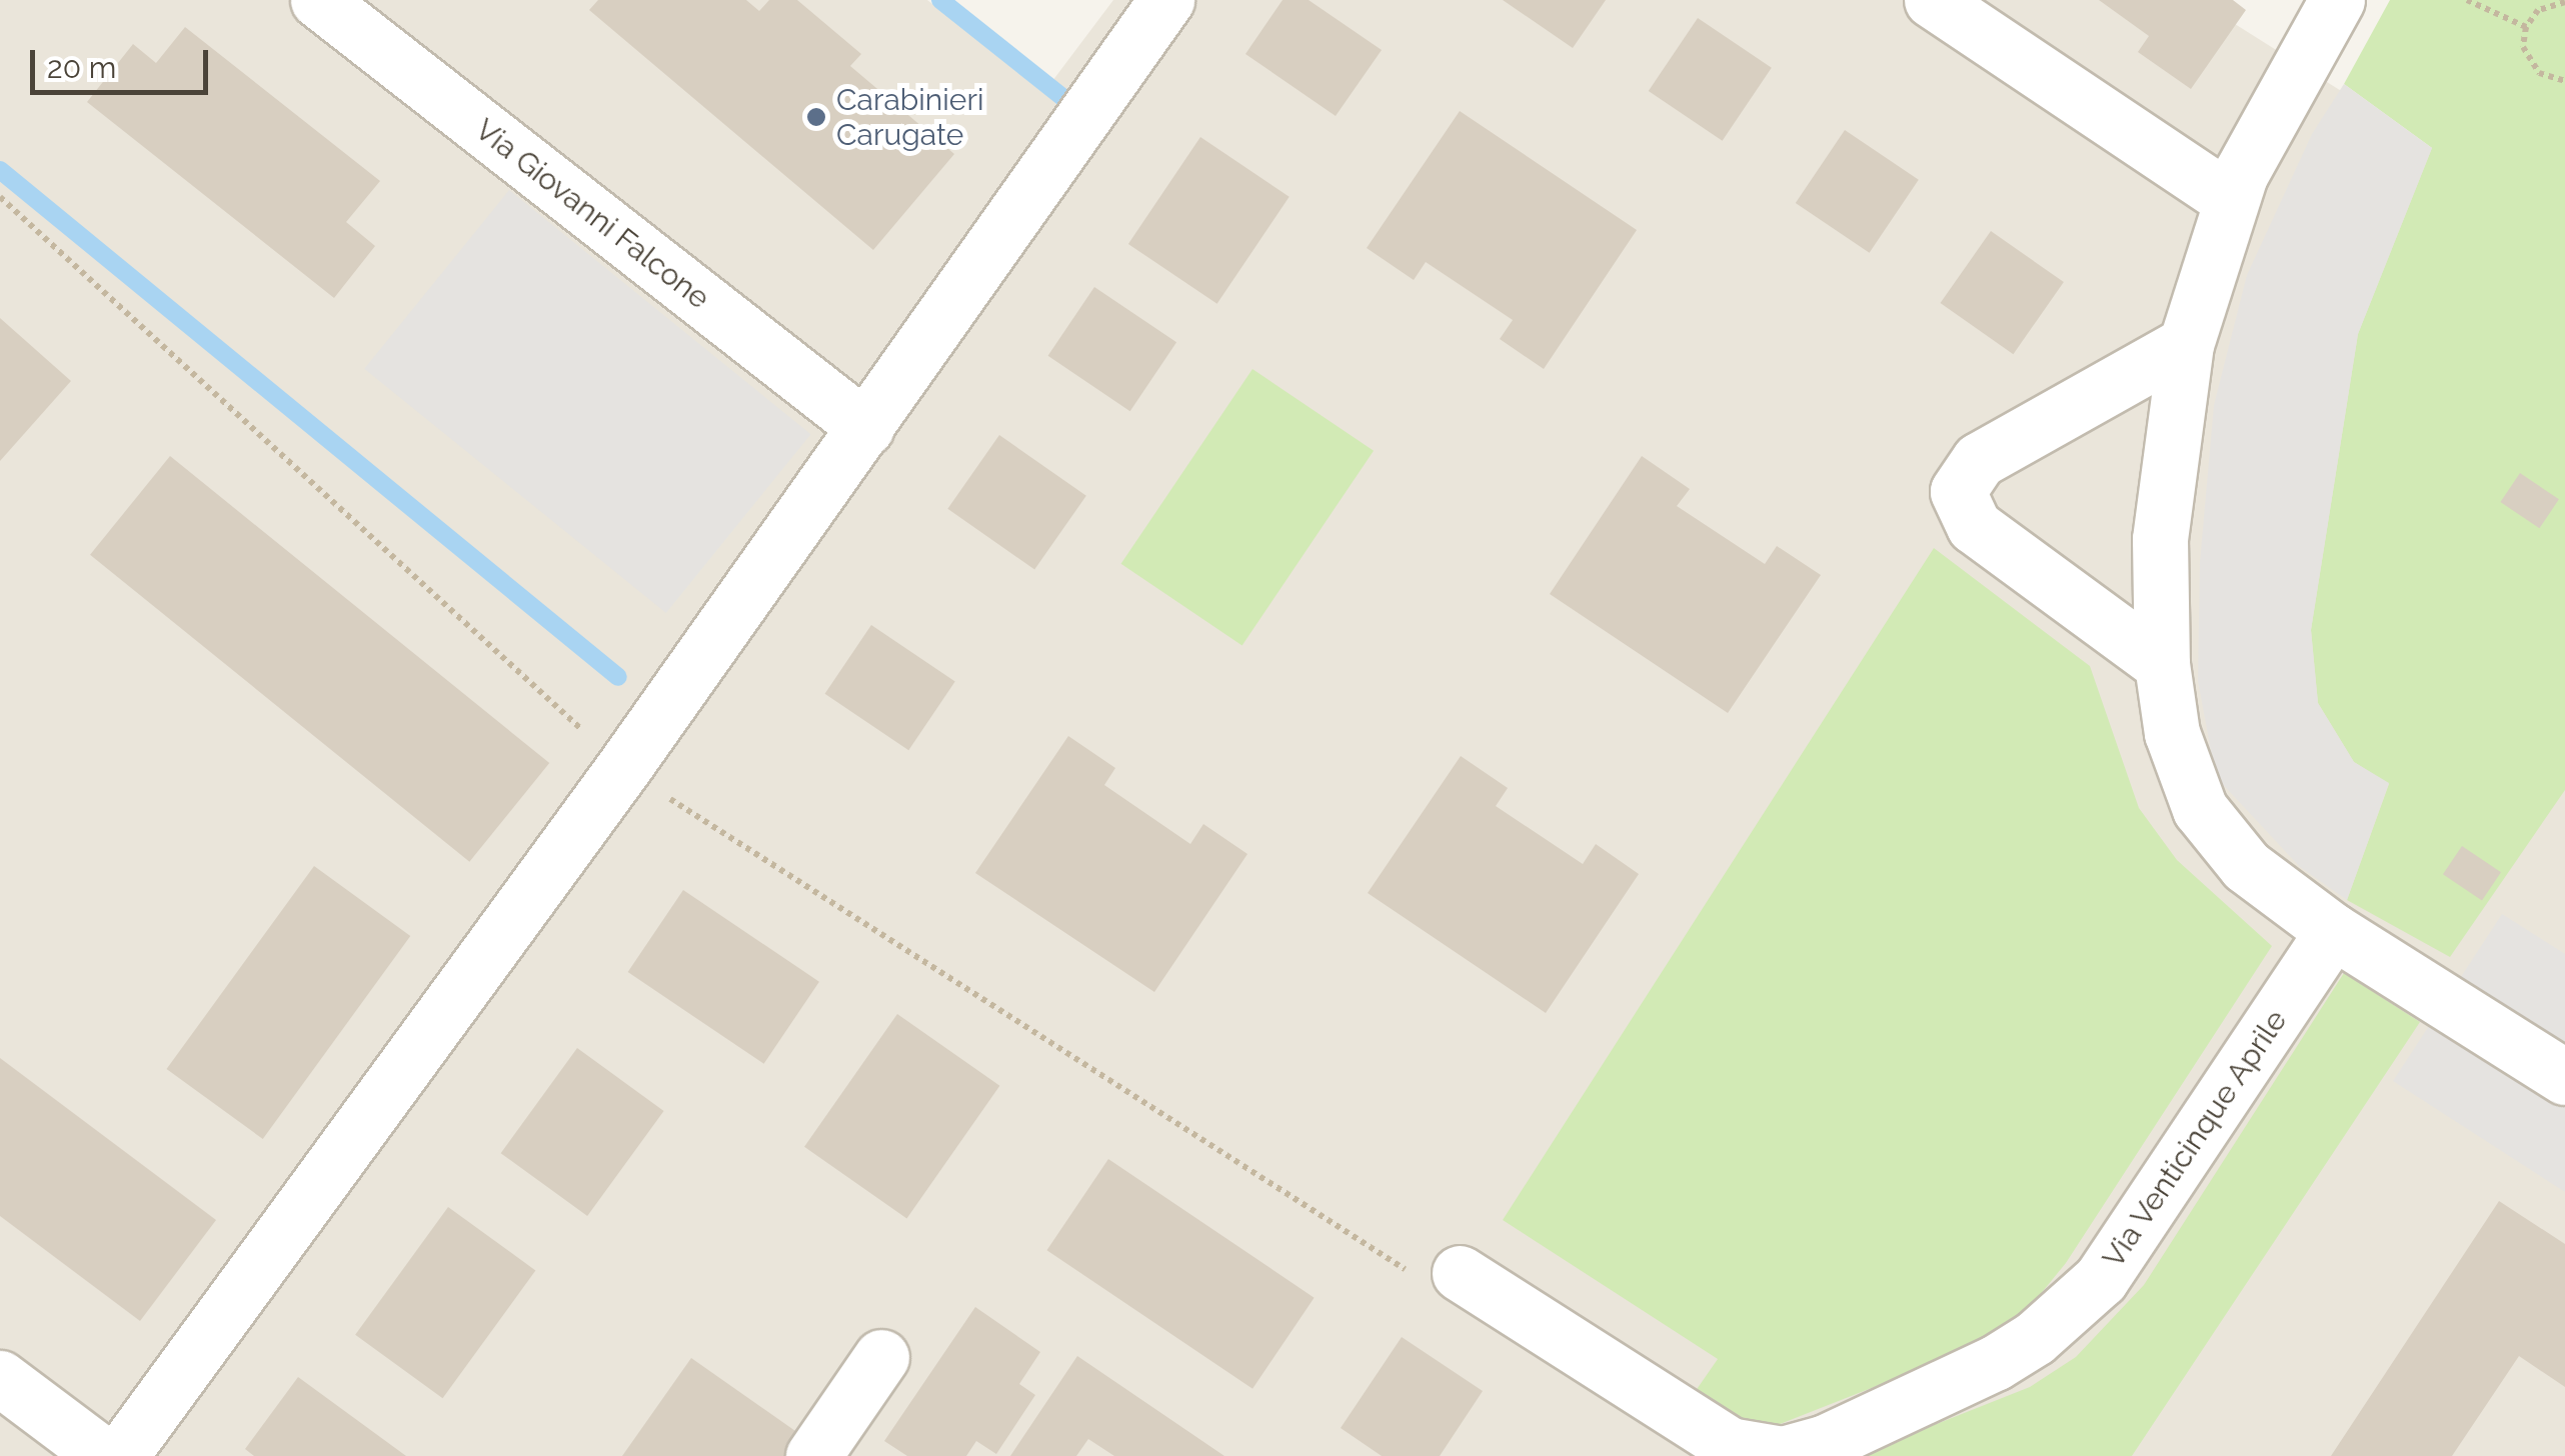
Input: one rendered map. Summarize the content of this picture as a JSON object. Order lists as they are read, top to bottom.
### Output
{
  "streets": {
    "street": ["Via Giovanni Falcone", "Via Venticinque Aprile"]
  },
  "places": ["Carabinieri Carugate"],
  "scale_bar": "20 m"
}
